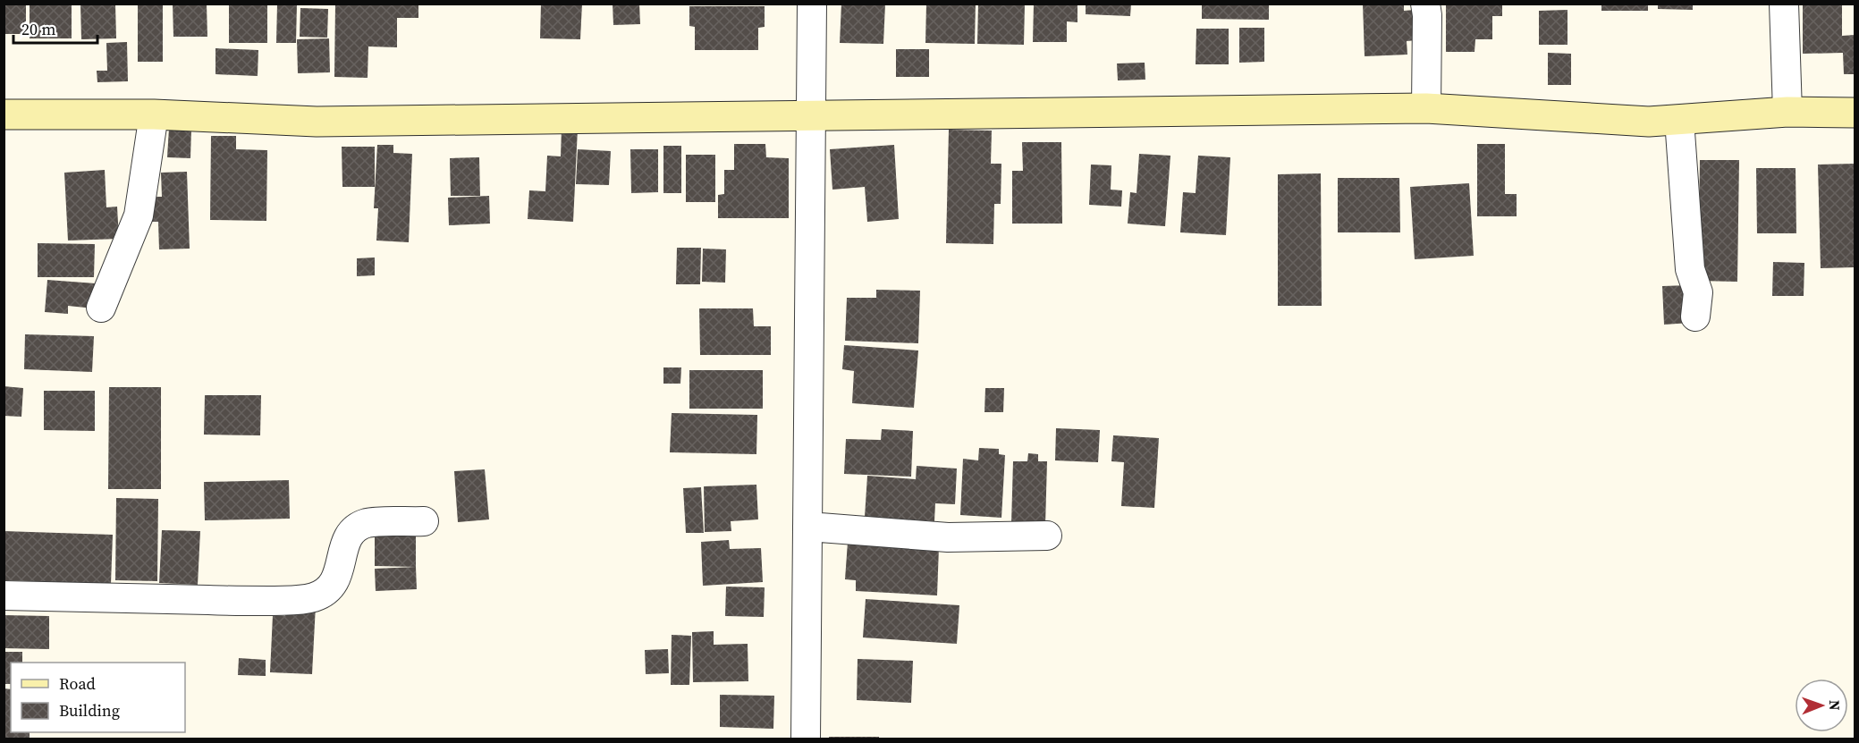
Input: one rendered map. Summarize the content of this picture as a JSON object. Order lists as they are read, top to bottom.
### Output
{
  "legend": ["Road", "Building"],
  "scale_bar": "20 m",
  "north": "right"
}
